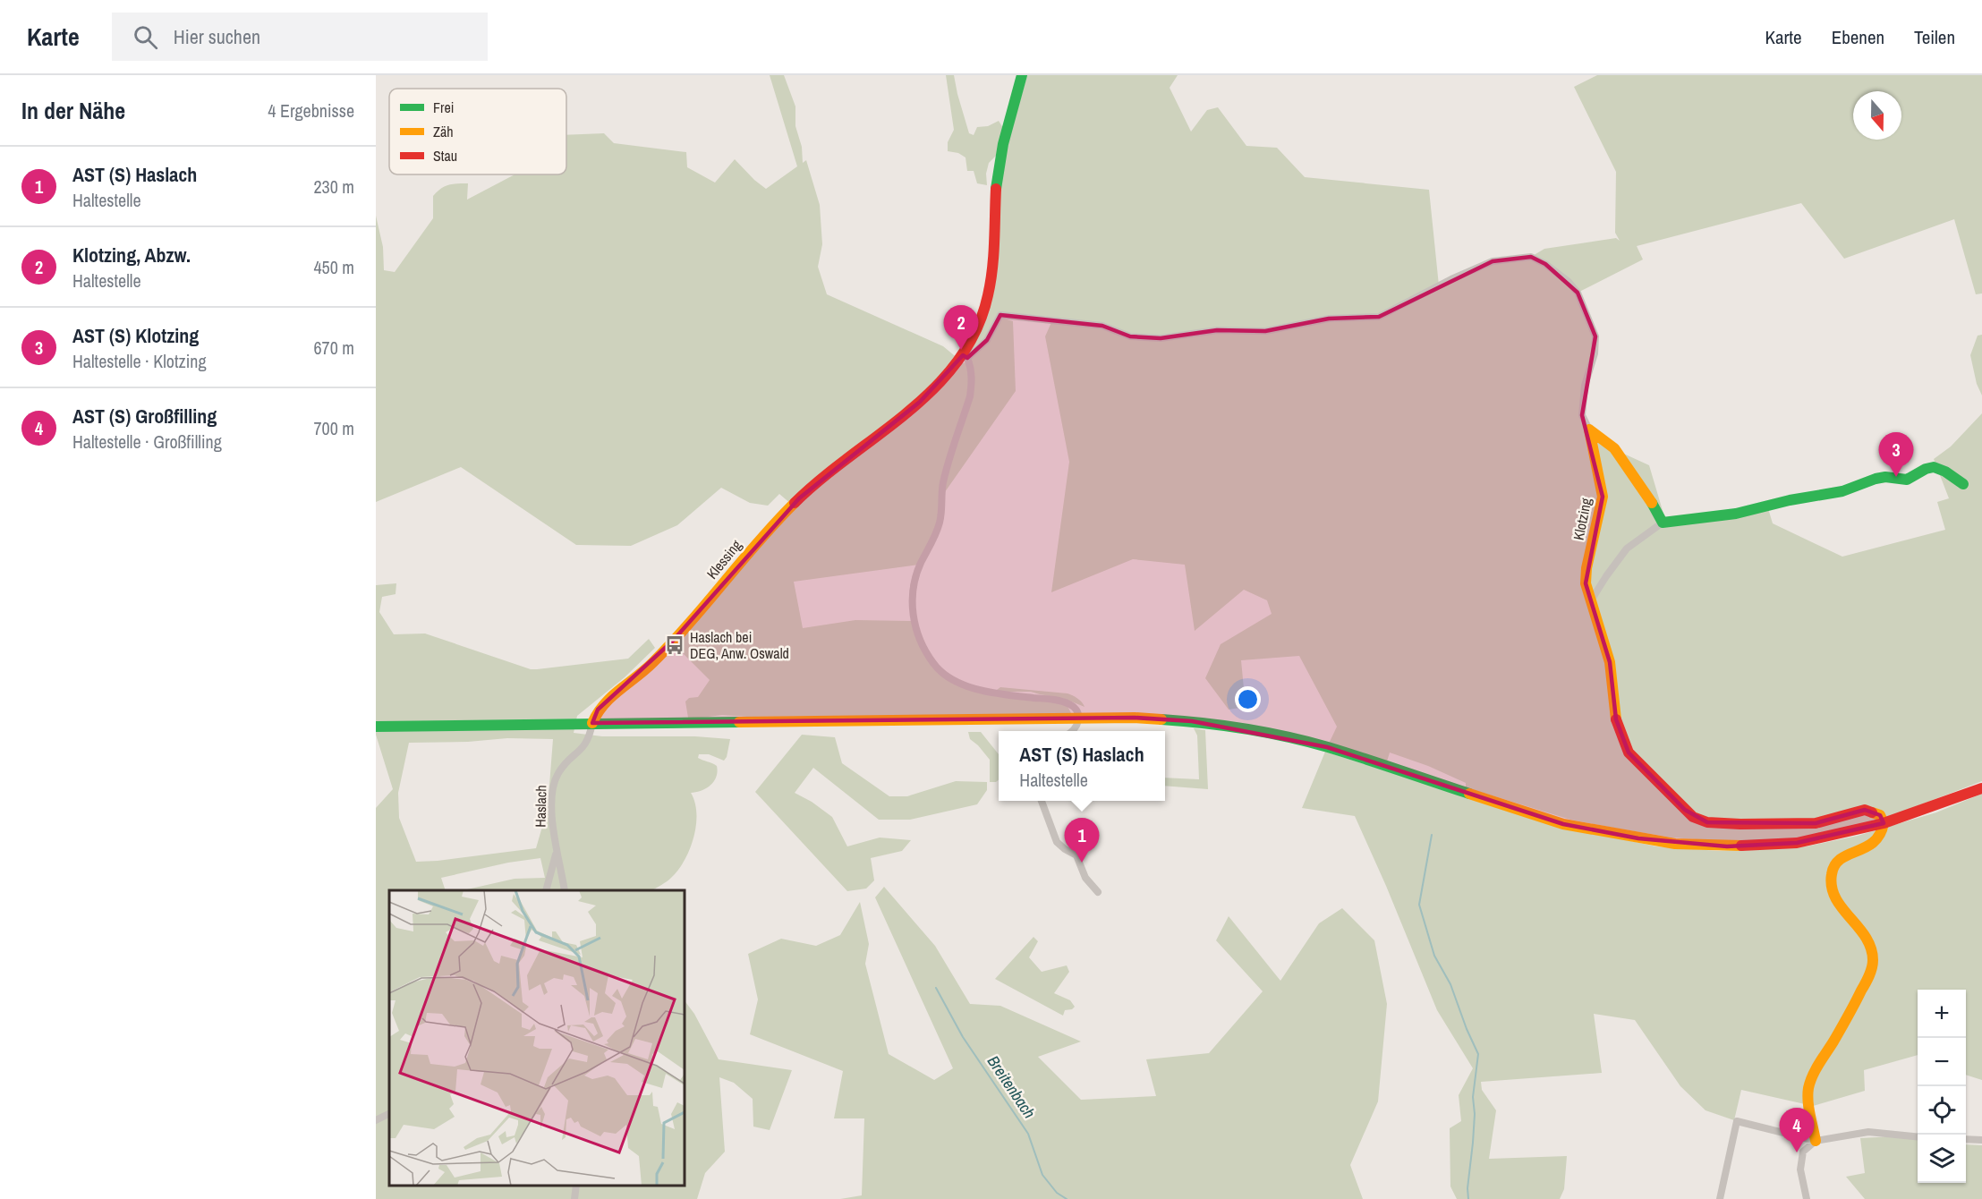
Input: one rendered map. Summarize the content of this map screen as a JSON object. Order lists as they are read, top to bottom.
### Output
{
  "streets": {
    "street": ["Klotzing", "Klessing", "Haslach"]
  },
  "crossings": [
    ["Klessing", "Haslach"]
  ],
  "water": ["Breitenbach"],
  "places": {
    "bus stop": ["Haslach bei DEG, Anw. Oswald"]
  },
  "legend": ["Frei", "Zäh", "Stau"],
  "north": "bottom",
  "page": {
    "header": "Karte",
    "search": "Hier suchen",
    "nav": ["Karte", "Ebenen", "Teilen"],
    "heading": ["In der Nähe", "4 Ergebnisse"],
    "list": [
      {
        "mark": "1",
        "name": "AST (S) Haslach",
        "note": "Haltestelle",
        "value": "230 m"
      },
      {
        "mark": "2",
        "name": "Klotzing, Abzw.",
        "note": "Haltestelle",
        "value": "450 m"
      },
      {
        "mark": "3",
        "name": "AST (S) Klotzing",
        "note": "Haltestelle · Klotzing",
        "value": "670 m"
      },
      {
        "mark": "4",
        "name": "AST (S) Großfilling",
        "note": "Haltestelle · Großfilling",
        "value": "700 m"
      }
    ],
    "pins": [
      "2",
      "3",
      "1",
      "4"
    ],
    "popup": ["AST (S) Haslach", "Haltestelle"],
    "map_buttons": ["+", "−"]
  }
}
